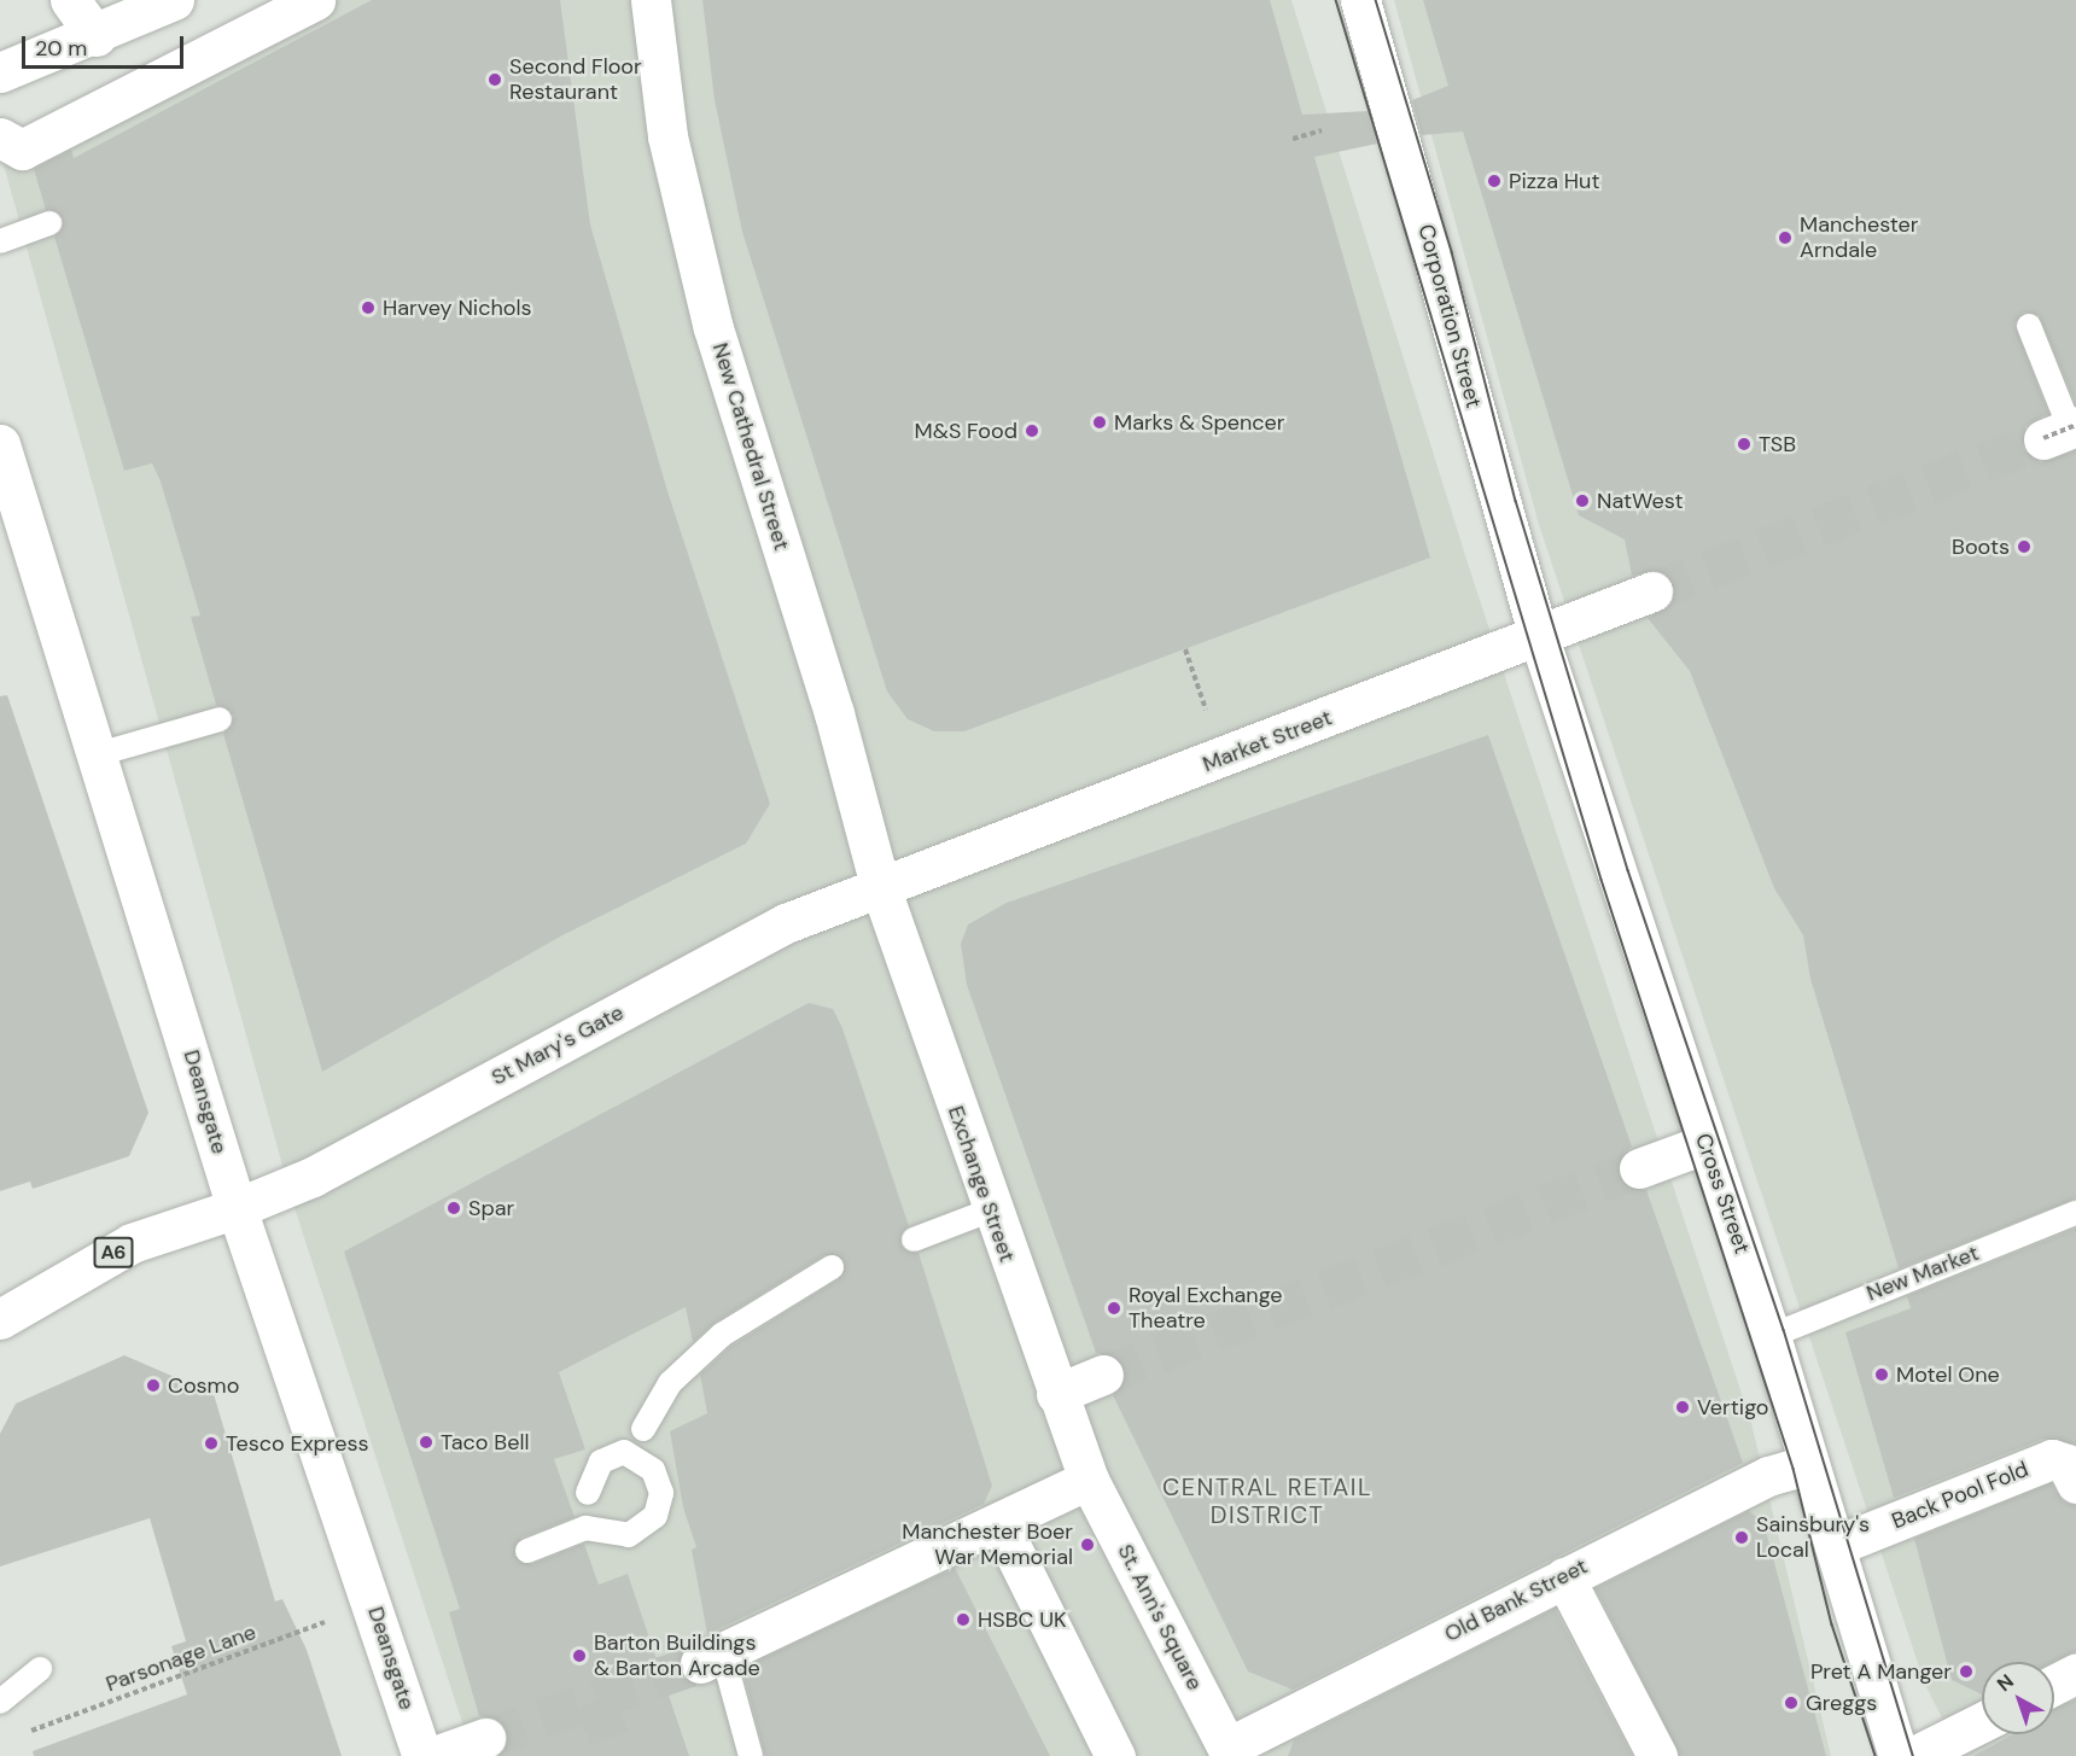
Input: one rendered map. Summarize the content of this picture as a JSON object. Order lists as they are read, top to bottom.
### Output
{
  "streets": {
    "street": [
      "Corporation Street",
      "New Cathedral Street",
      "Market Street",
      "St Mary's Gate",
      "Deansgate",
      "Exchange Street",
      "Cross Street",
      "A6",
      "Back Pool Fold",
      "Old Bank Street",
      "St. Ann's Square"
    ],
    "lane": ["New Market"],
    "path": ["Parsonage Lane"]
  },
  "crossings": [
    ["Corporation Street", "Market Street"],
    ["Corporation Street", "Cross Street"],
    ["New Cathedral Street", "Market Street"],
    ["New Cathedral Street", "St Mary's Gate"],
    ["New Cathedral Street", "Exchange Street"],
    ["Market Street", "St Mary's Gate"],
    ["Market Street", "Exchange Street"],
    ["Market Street", "Cross Street"],
    ["St Mary's Gate", "Deansgate"],
    ["St Mary's Gate", "Exchange Street"],
    ["St Mary's Gate", "A6"],
    ["Deansgate", "A6"],
    ["Deansgate", "Parsonage Lane"],
    ["Exchange Street", "St. Ann's Square"],
    ["Cross Street", "New Market"],
    ["Cross Street", "Back Pool Fold"],
    ["Cross Street", "Old Bank Street"],
    ["Old Bank Street", "St. Ann's Square"]
  ],
  "districts": ["CENTRAL RETAIL DISTRICT"],
  "places": [
    "Second Floor Restaurant",
    "Pizza Hut",
    "Manchester Arndale",
    "Harvey Nichols",
    "Marks & Spencer",
    "M&S Food",
    "TSB",
    "NatWest",
    "Boots",
    "Spar",
    "Royal Exchange Theatre",
    "Motel One",
    "Cosmo",
    "Vertigo",
    "Taco Bell",
    "Tesco Express",
    "Sainsbury's Local",
    "Manchester Boer War Memorial",
    "HSBC UK",
    "Barton Buildings & Barton Arcade",
    "Pret A Manger",
    "Greggs"
  ],
  "scale_bar": "20 m",
  "north": "top left"
}
